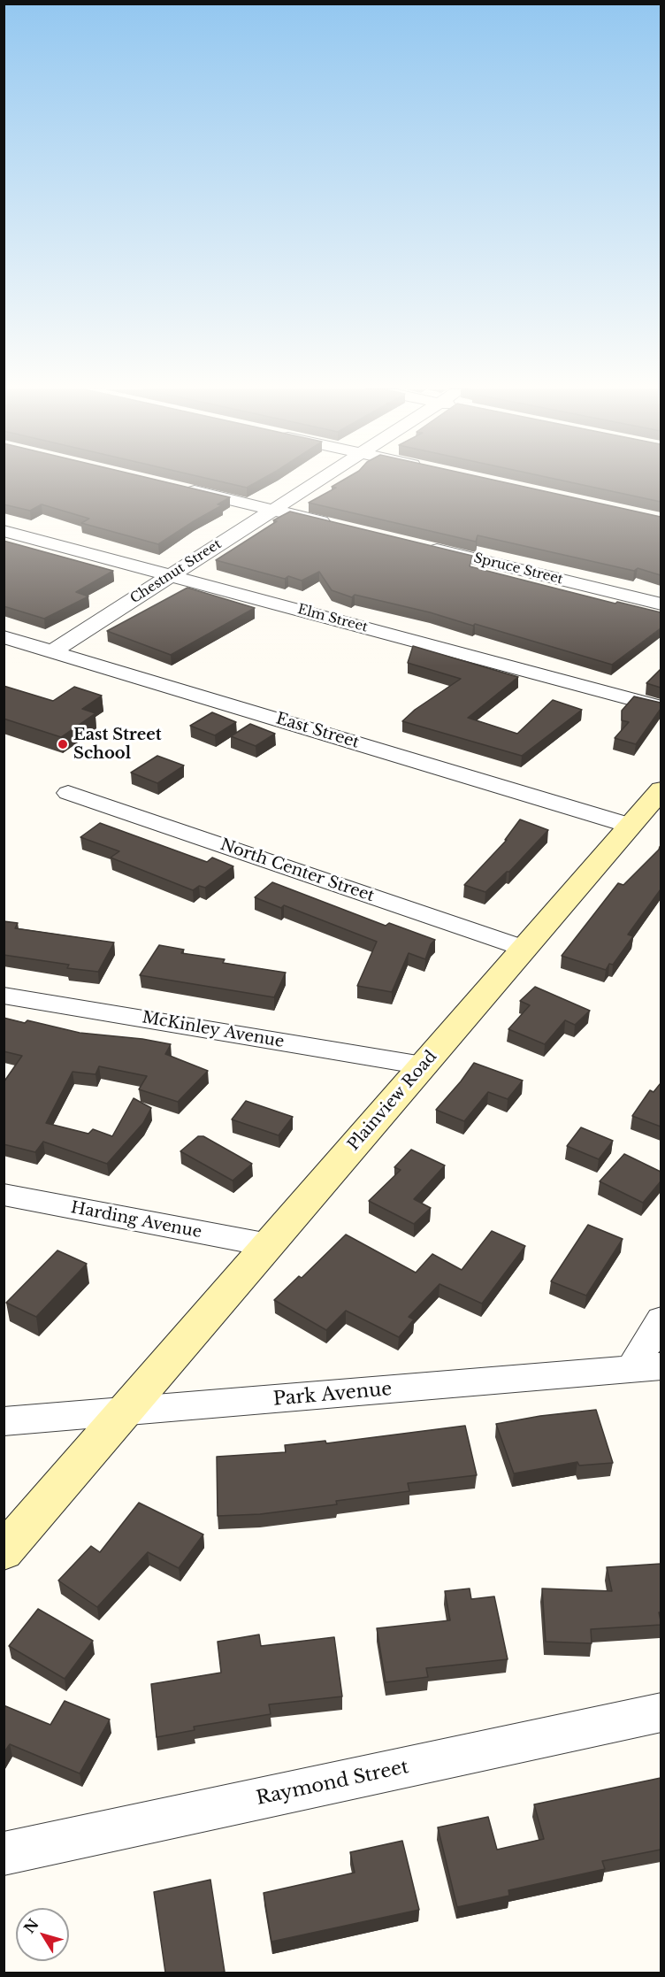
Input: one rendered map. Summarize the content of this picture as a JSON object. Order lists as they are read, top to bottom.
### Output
{
  "streets": {
    "main road": ["Plainview Road"],
    "street": [
      "Spruce Street",
      "Chestnut Street",
      "Elm Street",
      "East Street",
      "North Center Street",
      "McKinley Avenue",
      "Harding Avenue",
      "Park Avenue",
      "Raymond Street"
    ]
  },
  "crossings": [
    ["Chestnut Street", "Elm Street"],
    ["Chestnut Street", "East Street"],
    ["East Street", "Plainview Road"],
    ["North Center Street", "Plainview Road"],
    ["McKinley Avenue", "Plainview Road"],
    ["Plainview Road", "Harding Avenue"],
    ["Plainview Road", "Park Avenue"]
  ],
  "places": ["East Street School"],
  "north": "top left"
}
